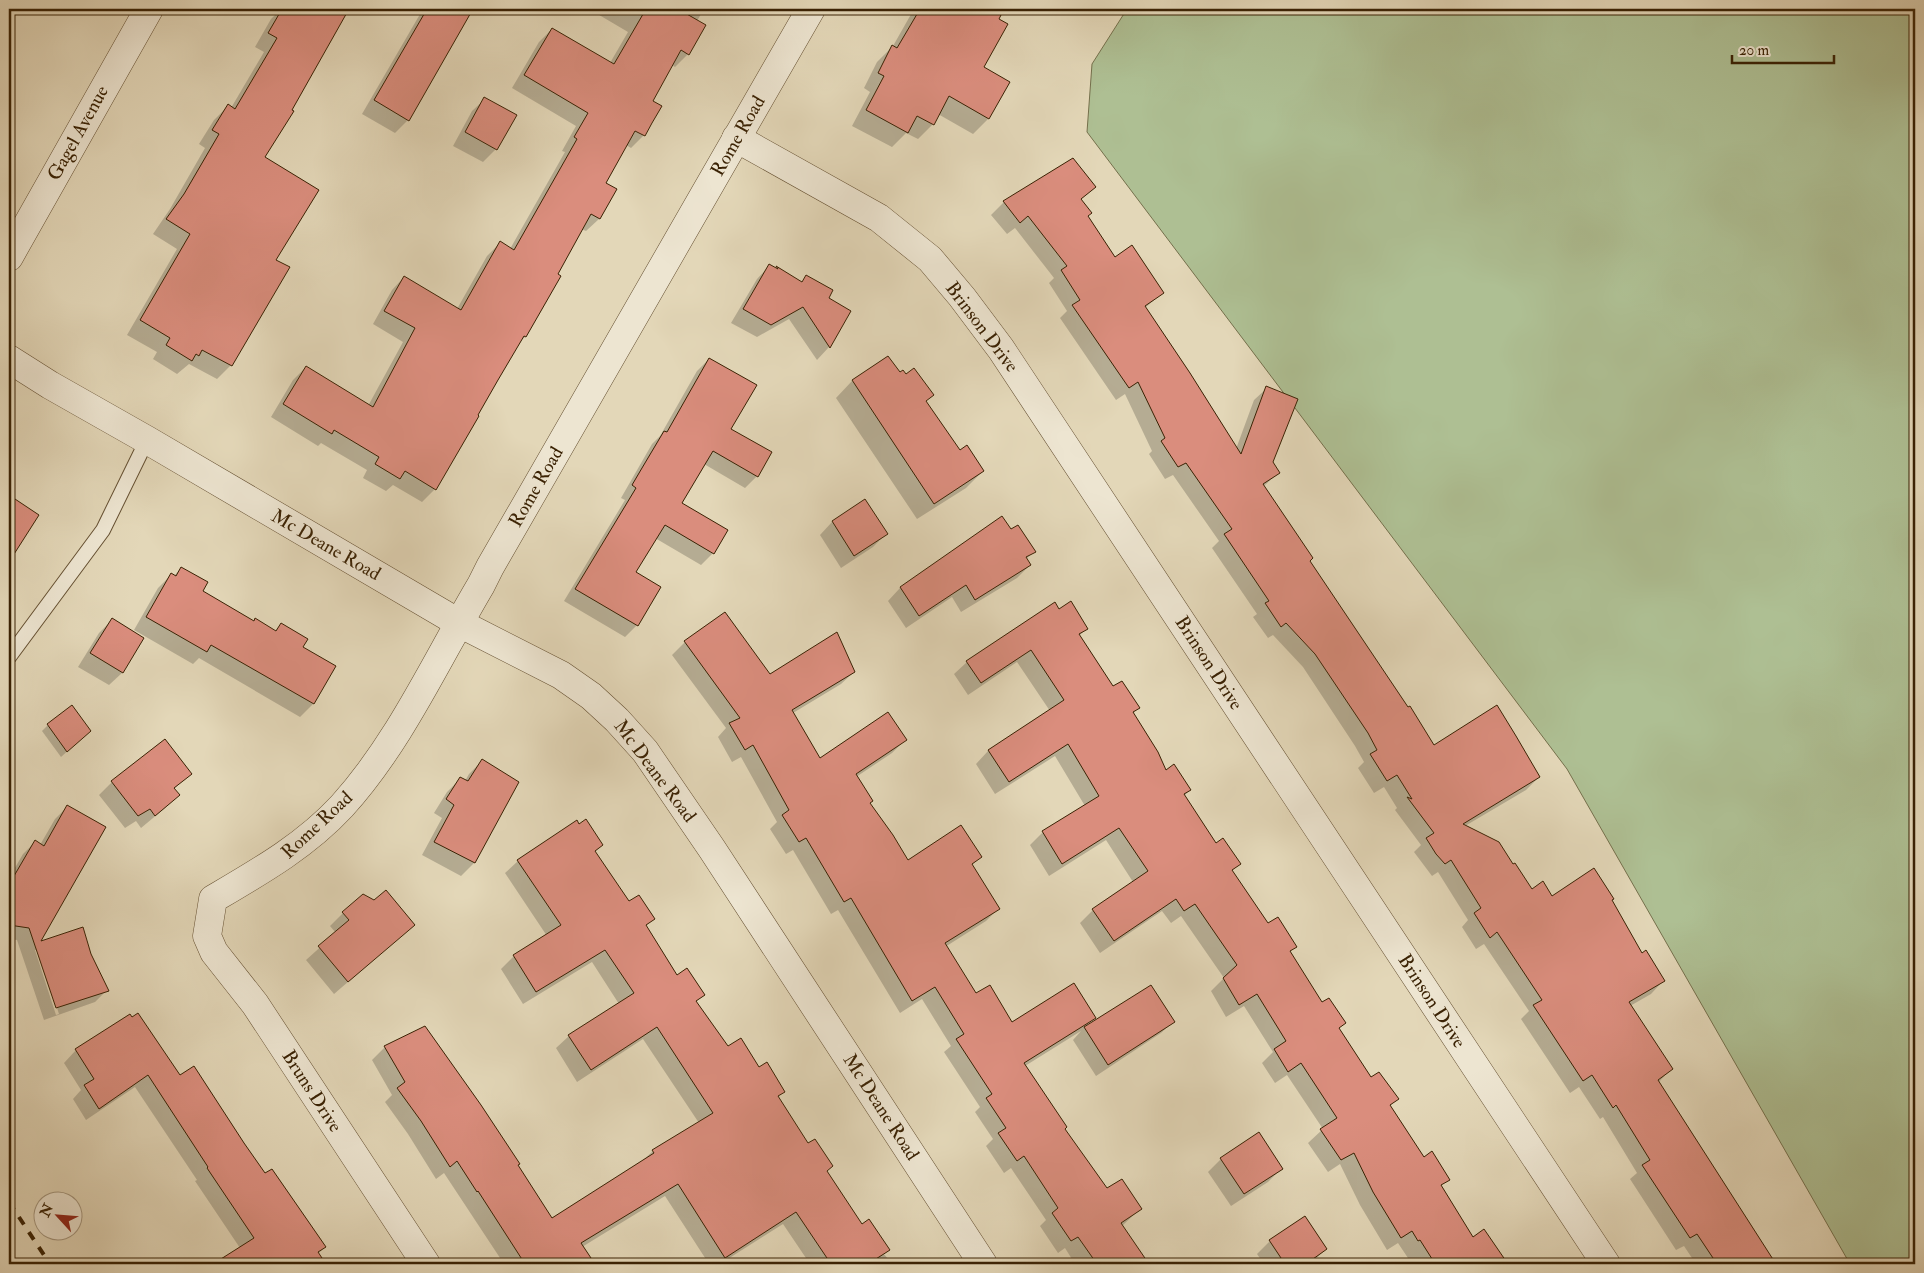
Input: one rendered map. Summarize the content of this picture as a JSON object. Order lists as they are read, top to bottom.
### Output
{
  "streets": {
    "street": [
      "Gagel Avenue",
      "Rome Road",
      "Brinson Drive",
      "Mc Deane Road",
      "Bruns Drive"
    ]
  },
  "crossings": [
    ["Rome Road", "Brinson Drive"],
    ["Rome Road", "Mc Deane Road"],
    ["Rome Road", "Bruns Drive"]
  ],
  "scale_bar": "20 m",
  "north": "top left"
}
